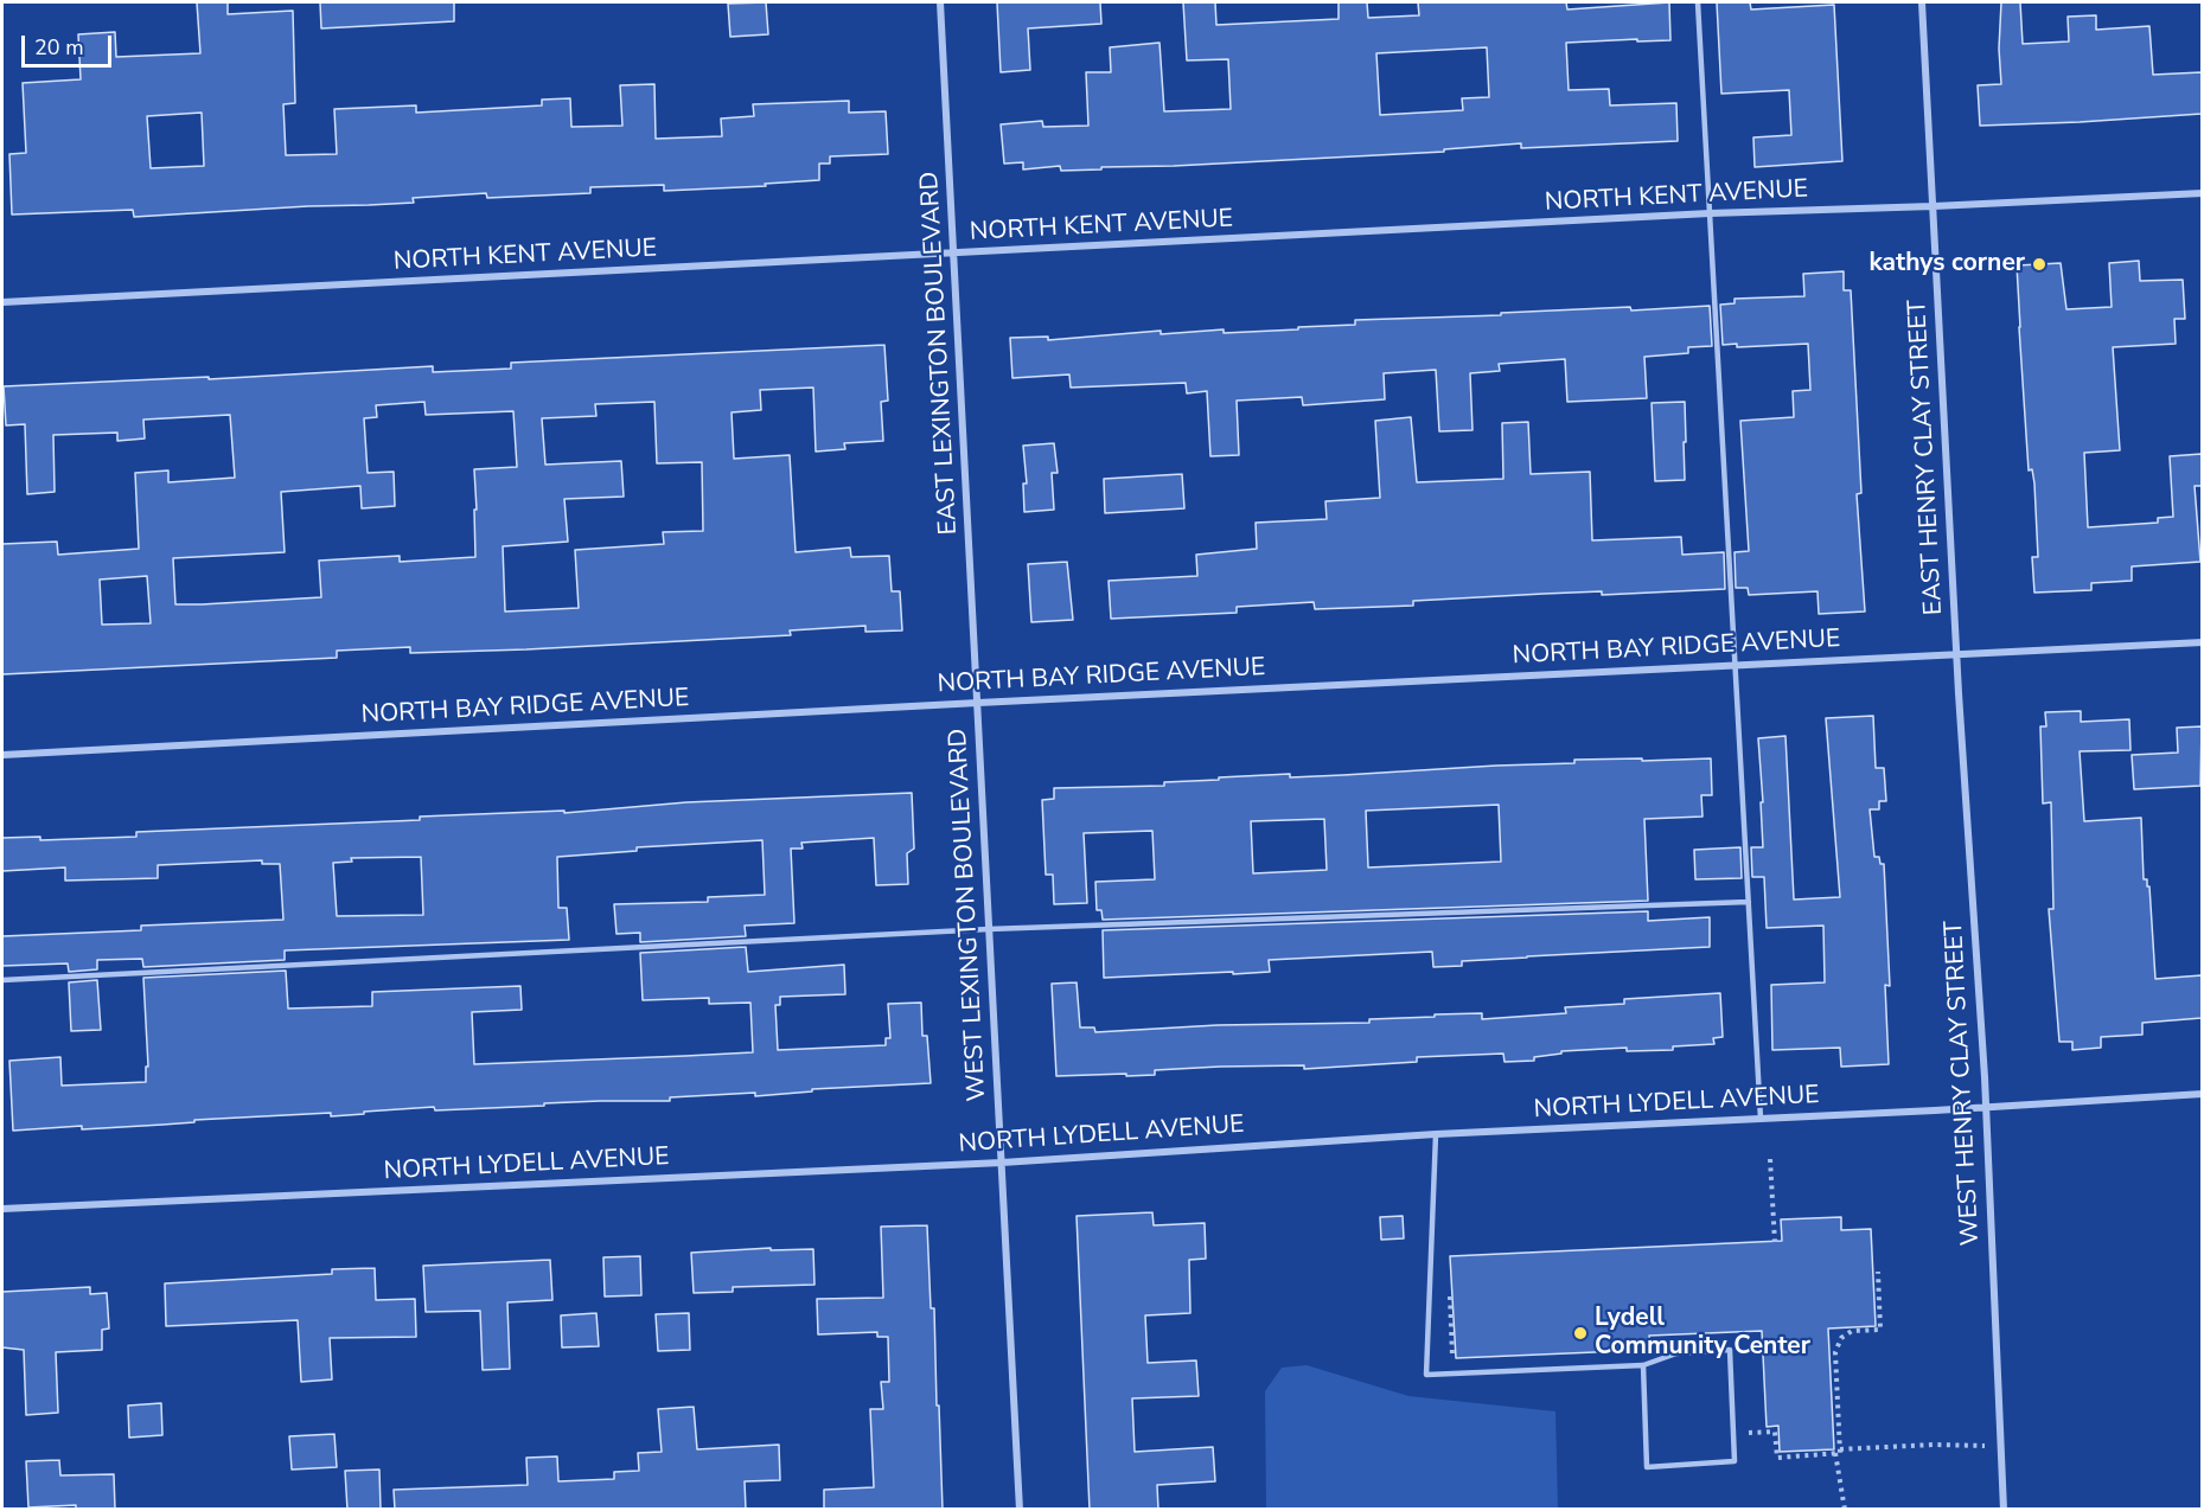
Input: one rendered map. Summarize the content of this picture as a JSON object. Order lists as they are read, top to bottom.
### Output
{
  "streets": {
    "street": [
      "NORTH KENT AVENUE",
      "EAST LEXINGTON BOULEVARD",
      "EAST HENRY CLAY STREET",
      "NORTH BAY RIDGE AVENUE",
      "WEST LEXINGTON BOULEVARD",
      "WEST HENRY CLAY STREET",
      "NORTH LYDELL AVENUE"
    ]
  },
  "crossings": [
    ["NORTH KENT AVENUE", "EAST LEXINGTON BOULEVARD"],
    ["NORTH KENT AVENUE", "EAST HENRY CLAY STREET"],
    ["EAST LEXINGTON BOULEVARD", "NORTH BAY RIDGE AVENUE"],
    ["EAST LEXINGTON BOULEVARD", "WEST LEXINGTON BOULEVARD"],
    ["EAST HENRY CLAY STREET", "NORTH BAY RIDGE AVENUE"],
    ["EAST HENRY CLAY STREET", "WEST HENRY CLAY STREET"],
    ["NORTH BAY RIDGE AVENUE", "WEST LEXINGTON BOULEVARD"],
    ["NORTH BAY RIDGE AVENUE", "WEST HENRY CLAY STREET"],
    ["WEST LEXINGTON BOULEVARD", "NORTH LYDELL AVENUE"],
    ["WEST HENRY CLAY STREET", "NORTH LYDELL AVENUE"]
  ],
  "places": ["kathys corner", "Lydell Community Center"],
  "scale_bar": "20 m"
}
